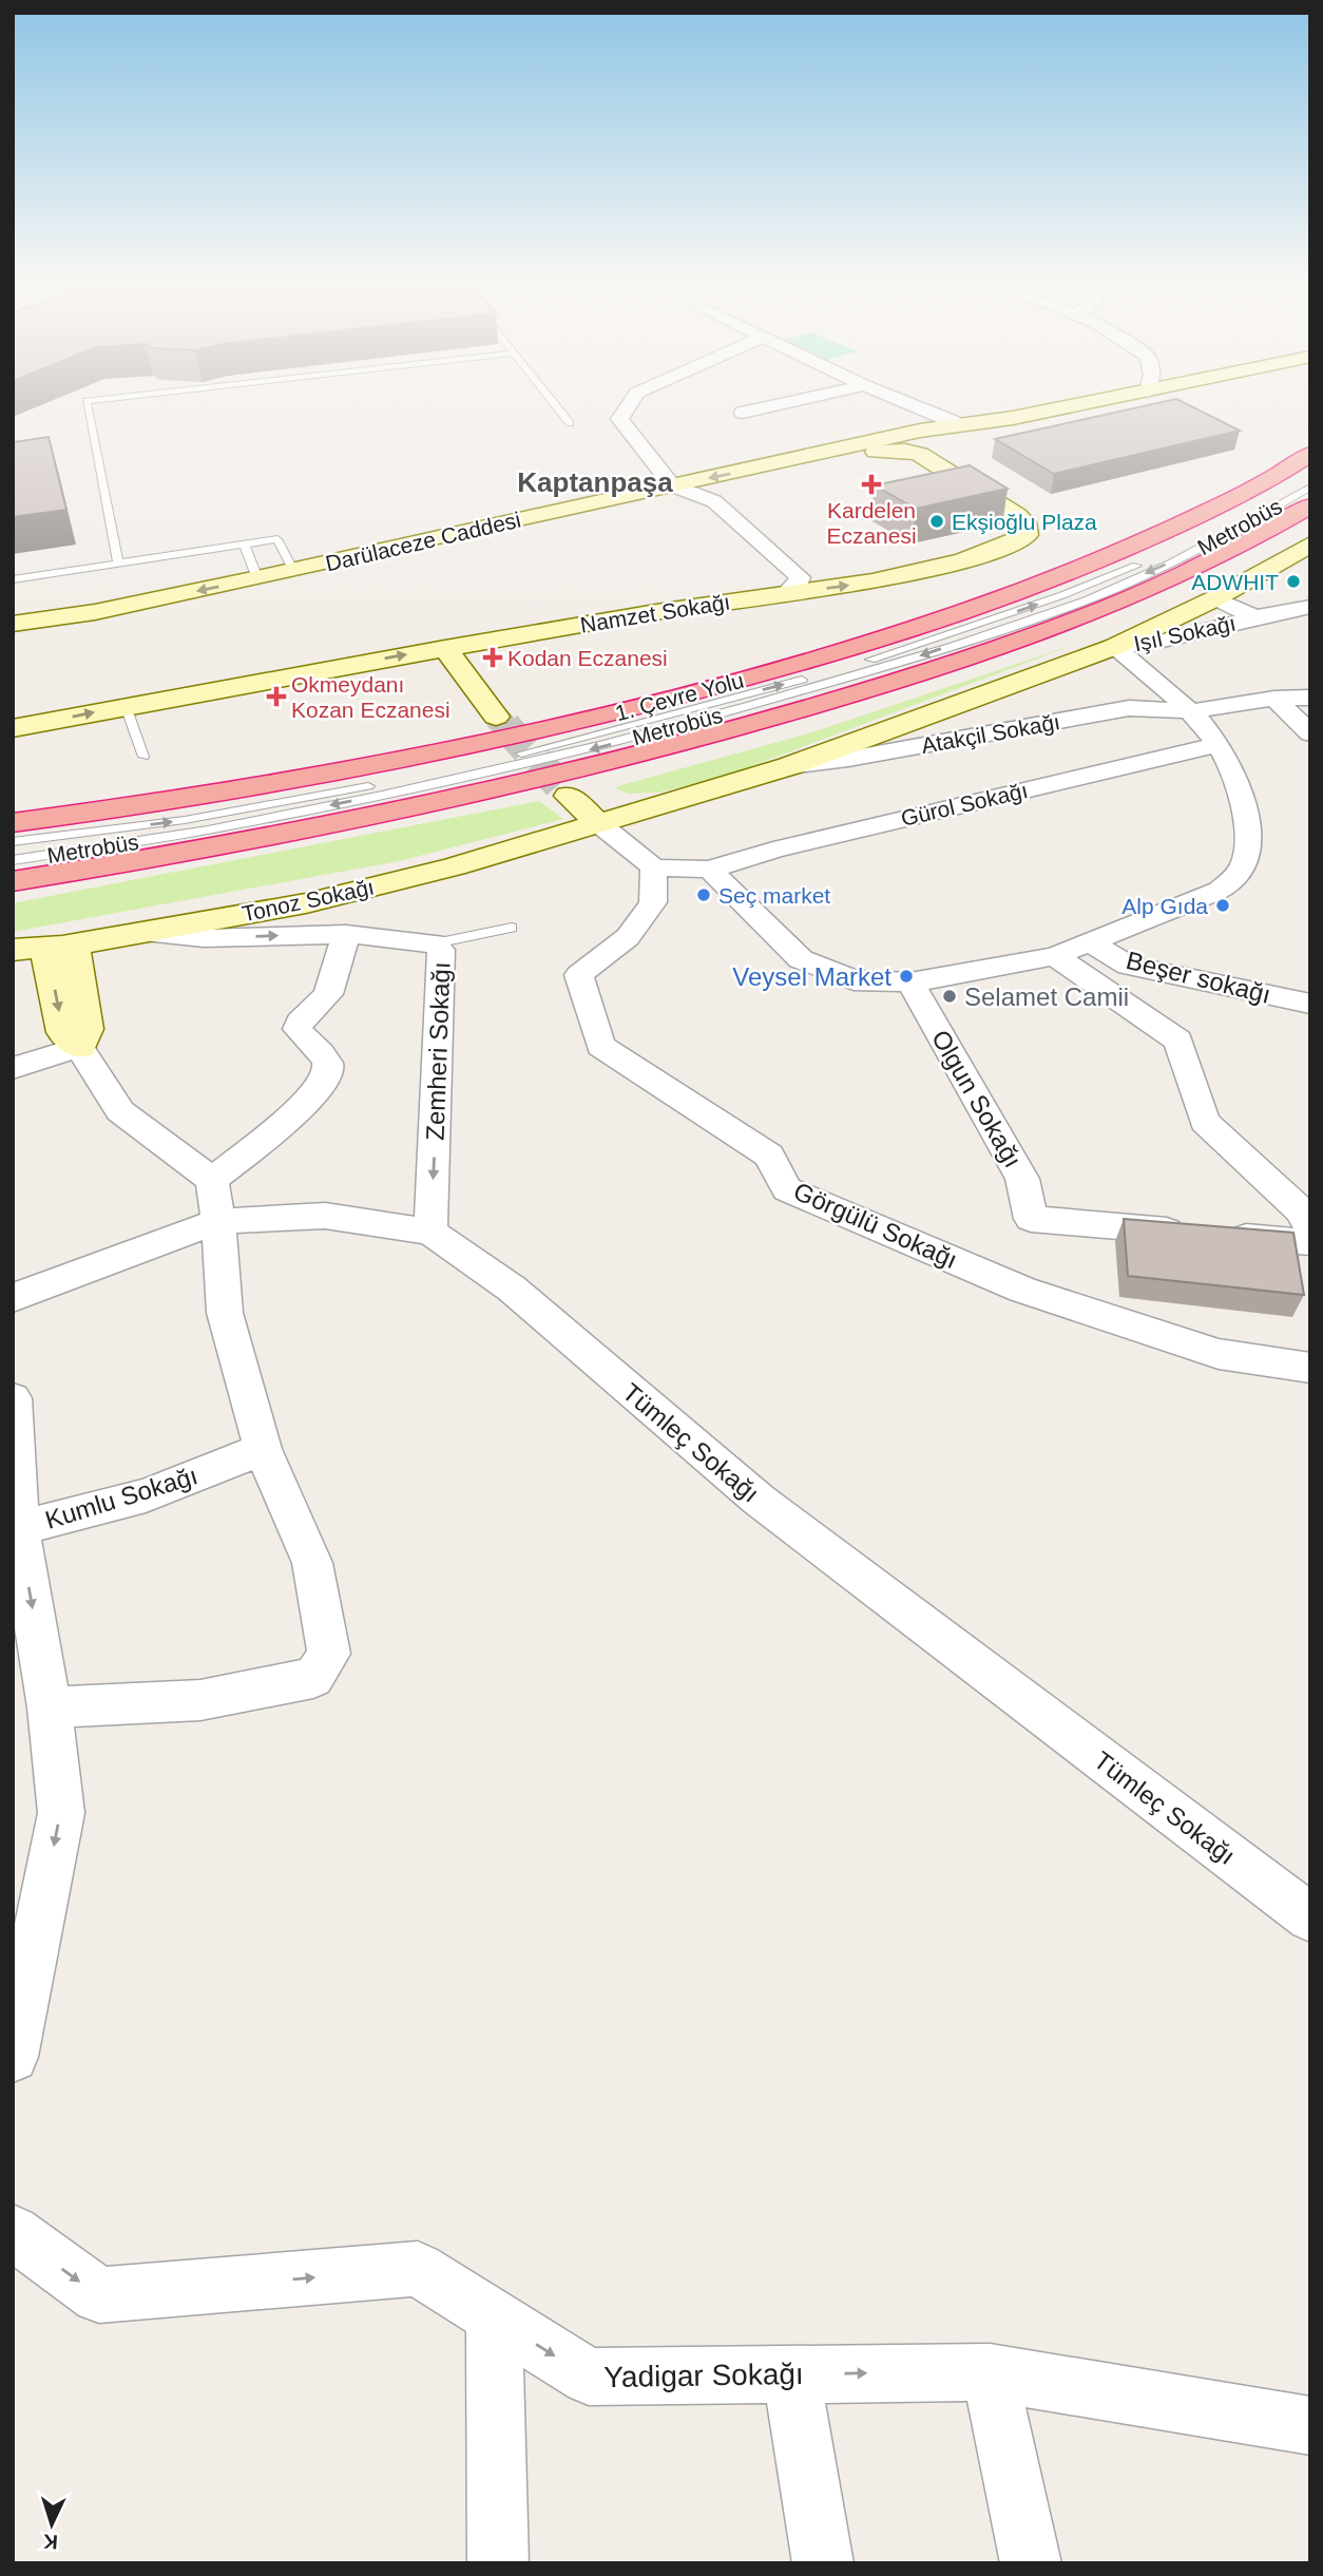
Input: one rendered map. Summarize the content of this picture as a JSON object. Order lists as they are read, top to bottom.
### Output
{
  "streets": {
    "highway": ["1. Çevre Yolu"],
    "main road": ["Darülaceze Caddesi", "Namzet Sokağı", "Tonoz Sokağı"],
    "street": [
      "Işıl Sokağı",
      "Atakçil Sokağı",
      "Gürol Sokağı",
      "Beşer sokağı",
      "Zemheri Sokağı",
      "Olgun Sokağı",
      "Görgülü Sokağı",
      "Tümleç Sokağı",
      "Kumlu Sokağı",
      "Yadigar Sokağı"
    ],
    "lane": ["Metrobüs"]
  },
  "crossings": [
    ["Darülaceze Caddesi", "Namzet Sokağı"],
    ["Işıl Sokağı", "Tonoz Sokağı"],
    ["Atakçil Sokağı", "Tonoz Sokağı"],
    ["Gürol Sokağı", "Görgülü Sokağı"],
    ["Tonoz Sokağı", "Zemheri Sokağı"],
    ["Zemheri Sokağı", "Tümleç Sokağı"]
  ],
  "one_way": ["Yadigar Sokağı"],
  "districts": ["Kaptanpaşa"],
  "places": {
    "health": ["Kardelen Eczanesi", "Kodan Eczanesi", "Okmeydanı Kozan Eczanesi"],
    "other": [
      "Ekşioğlu Plaza",
      "ADWHIT",
      "Seç market",
      "Alp Gıda",
      "Veysel Market",
      "Selamet Camii"
    ]
  },
  "north": "bottom"
}
